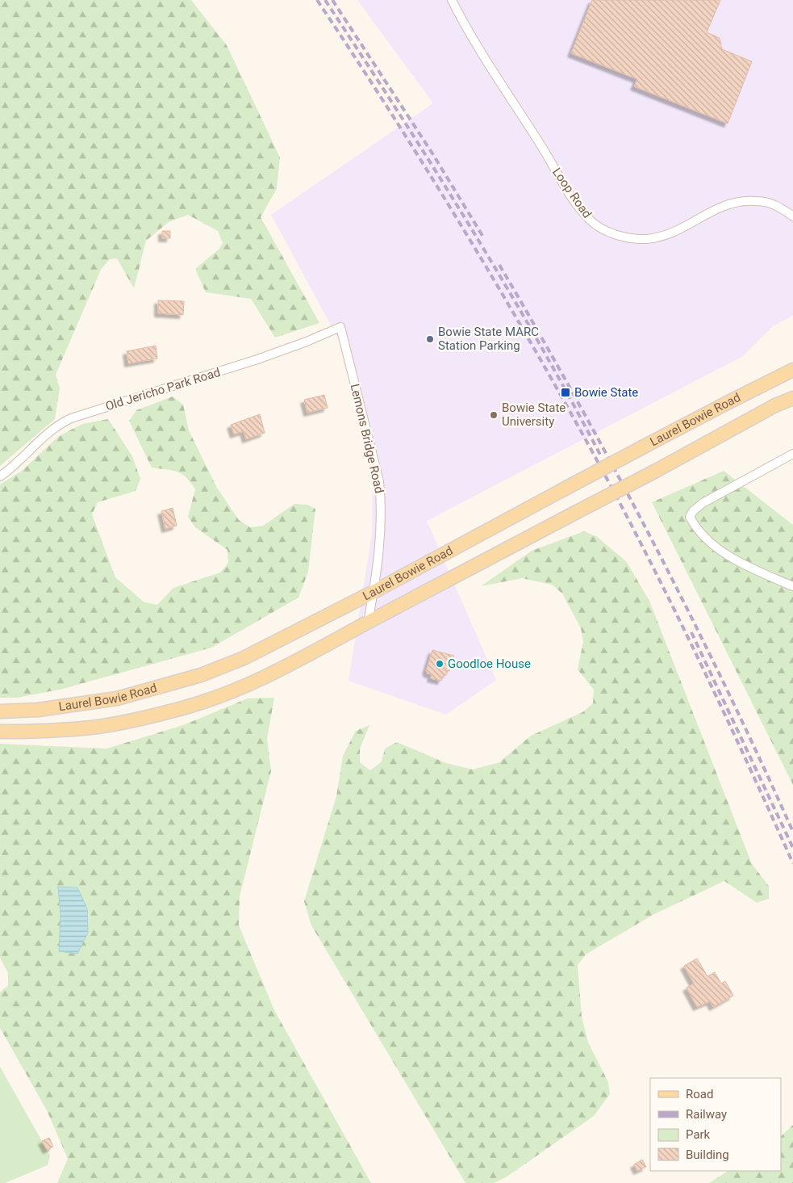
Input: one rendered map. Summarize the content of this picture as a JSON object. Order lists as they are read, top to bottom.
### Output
{
  "streets": {
    "main road": ["Laurel Bowie Road"],
    "street": ["Loop Road", "Old Jericho Park Road", "Lemons Bridge Road"]
  },
  "crossings": [
    ["Old Jericho Park Road", "Lemons Bridge Road"],
    ["Laurel Bowie Road", "Lemons Bridge Road"]
  ],
  "places": {
    "other": ["Bowie State MARC Station Parking", "Bowie State University", "Goodloe House"],
    "transit": ["Bowie State"]
  },
  "legend": [
    "Road",
    "Railway",
    "Park",
    "Building"
  ]
}
